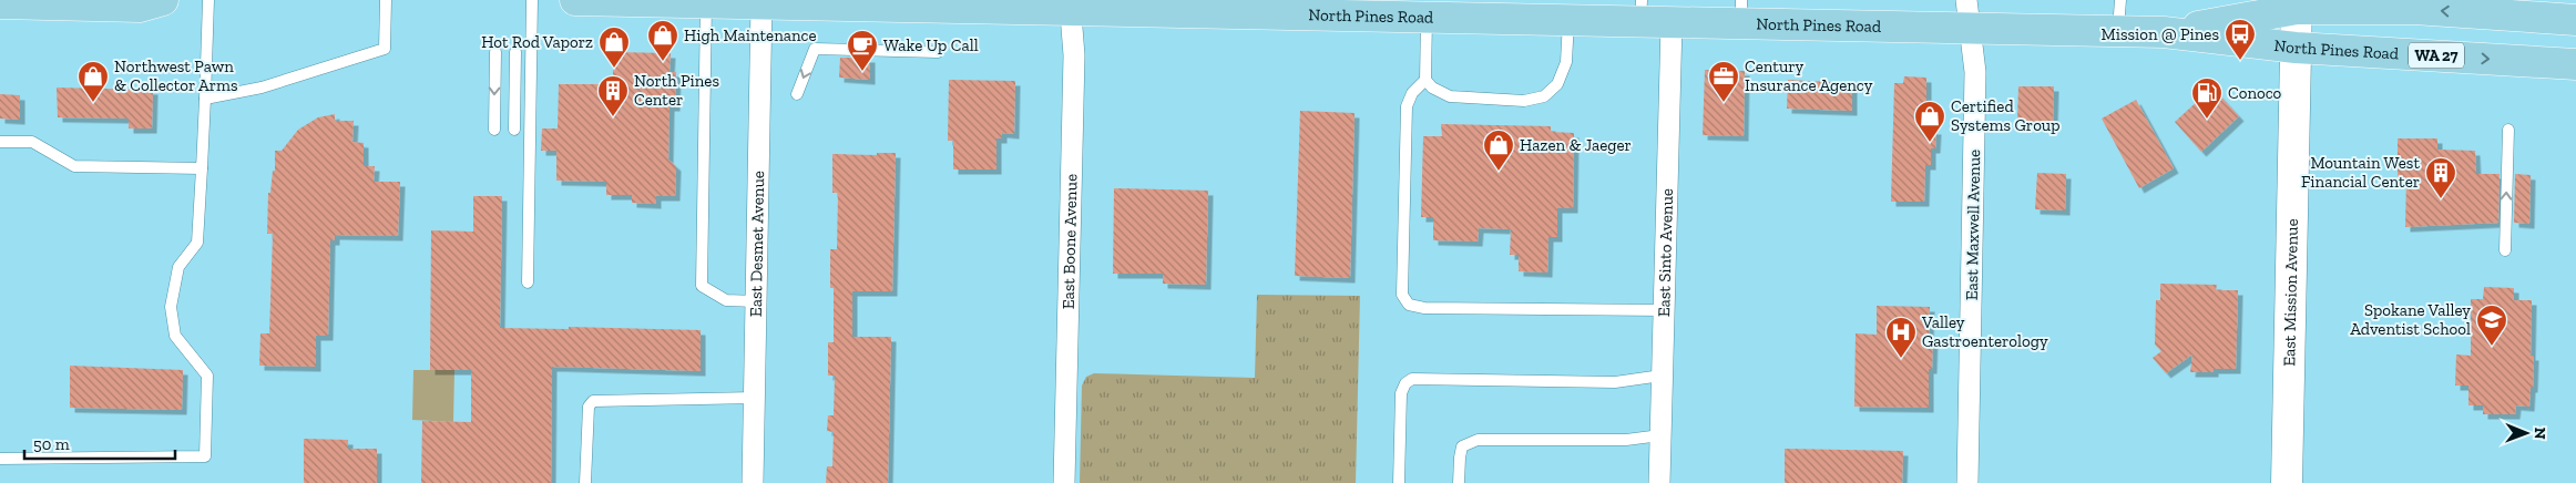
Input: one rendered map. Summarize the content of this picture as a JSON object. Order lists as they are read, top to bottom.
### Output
{
  "streets": {
    "main road": ["North Pines Road", "WA 27"],
    "street": [
      "East Maxwell Avenue",
      "East Boone Avenue",
      "East Desmet Avenue",
      "East Sinto Avenue",
      "East Mission Avenue"
    ]
  },
  "crossings": [
    ["North Pines Road", "East Maxwell Avenue"],
    ["North Pines Road", "East Boone Avenue"],
    ["North Pines Road", "East Desmet Avenue"],
    ["North Pines Road", "East Sinto Avenue"],
    ["North Pines Road", "East Mission Avenue"]
  ],
  "places": {
    "bus stop": ["Mission @ Pines"],
    "shop": [
      "High Maintenance",
      "Hot Rod Vaporz",
      "Northwest Pawn & Collector Arms",
      "Certified Systems Group",
      "Hazen & Jaeger"
    ],
    "cafe": ["Wake Up Call"],
    "office": ["Century Insurance Agency"],
    "building": ["North Pines Center", "Mountain West Financial Center"],
    "fuel station": ["Conoco"],
    "school or university": ["Spokane Valley Adventist School"],
    "hospital": ["Valley Gastroenterology"]
  },
  "scale_bar": "50 m",
  "north": "right"
}
